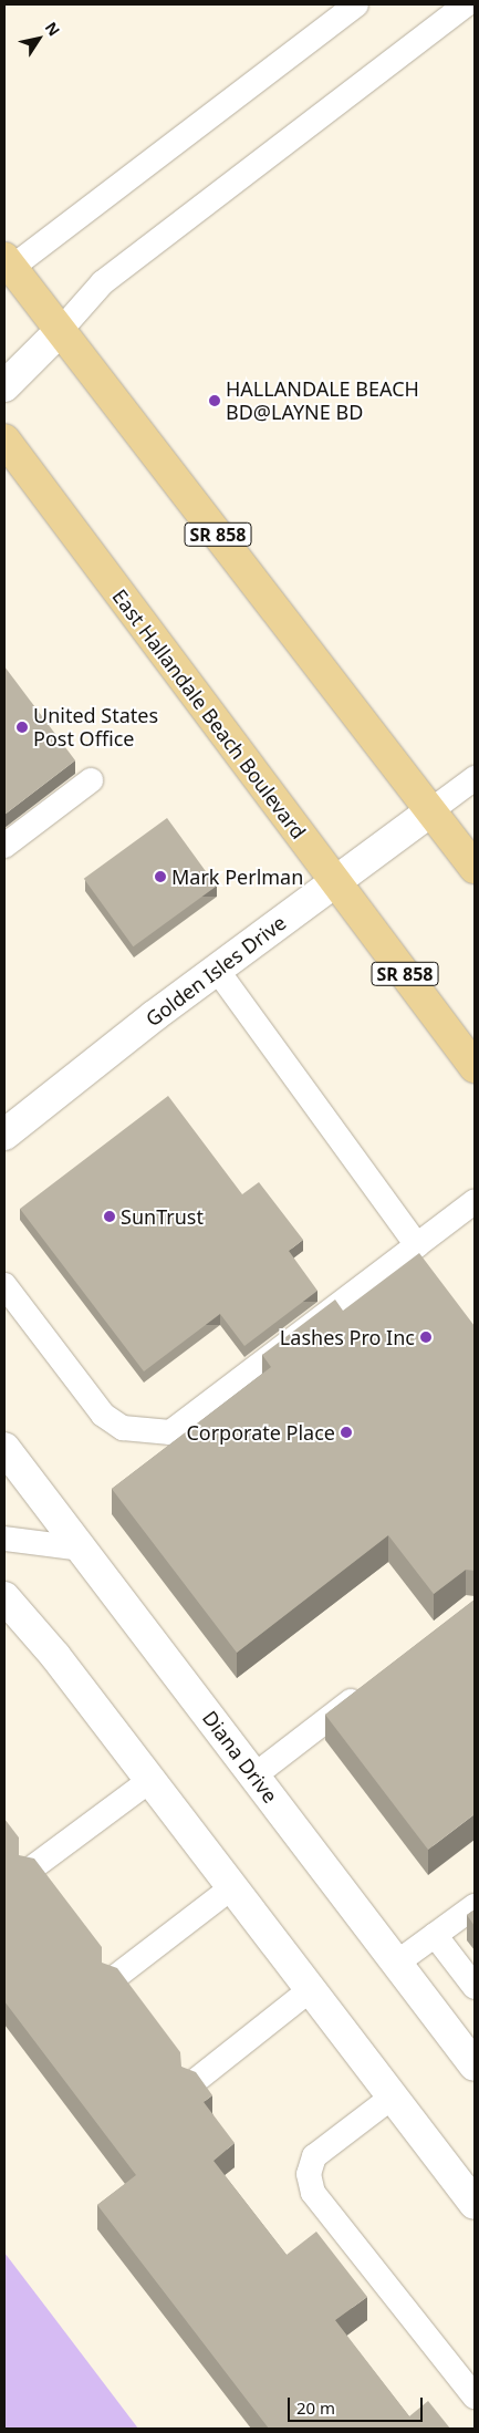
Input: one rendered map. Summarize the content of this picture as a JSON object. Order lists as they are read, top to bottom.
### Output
{
  "streets": {
    "main road": ["SR 858", "East Hallandale Beach Boulevard"],
    "street": ["Golden Isles Drive", "Diana Drive"]
  },
  "crossings": [
    ["SR 858", "Golden Isles Drive"],
    ["East Hallandale Beach Boulevard", "Golden Isles Drive"]
  ],
  "places": [
    "HALLANDALE BEACH BD@LAYNE BD",
    "United States Post Office",
    "Mark Perlman",
    "SunTrust",
    "Lashes Pro Inc",
    "Corporate Place"
  ],
  "scale_bar": "20 m",
  "north": "top right"
}
